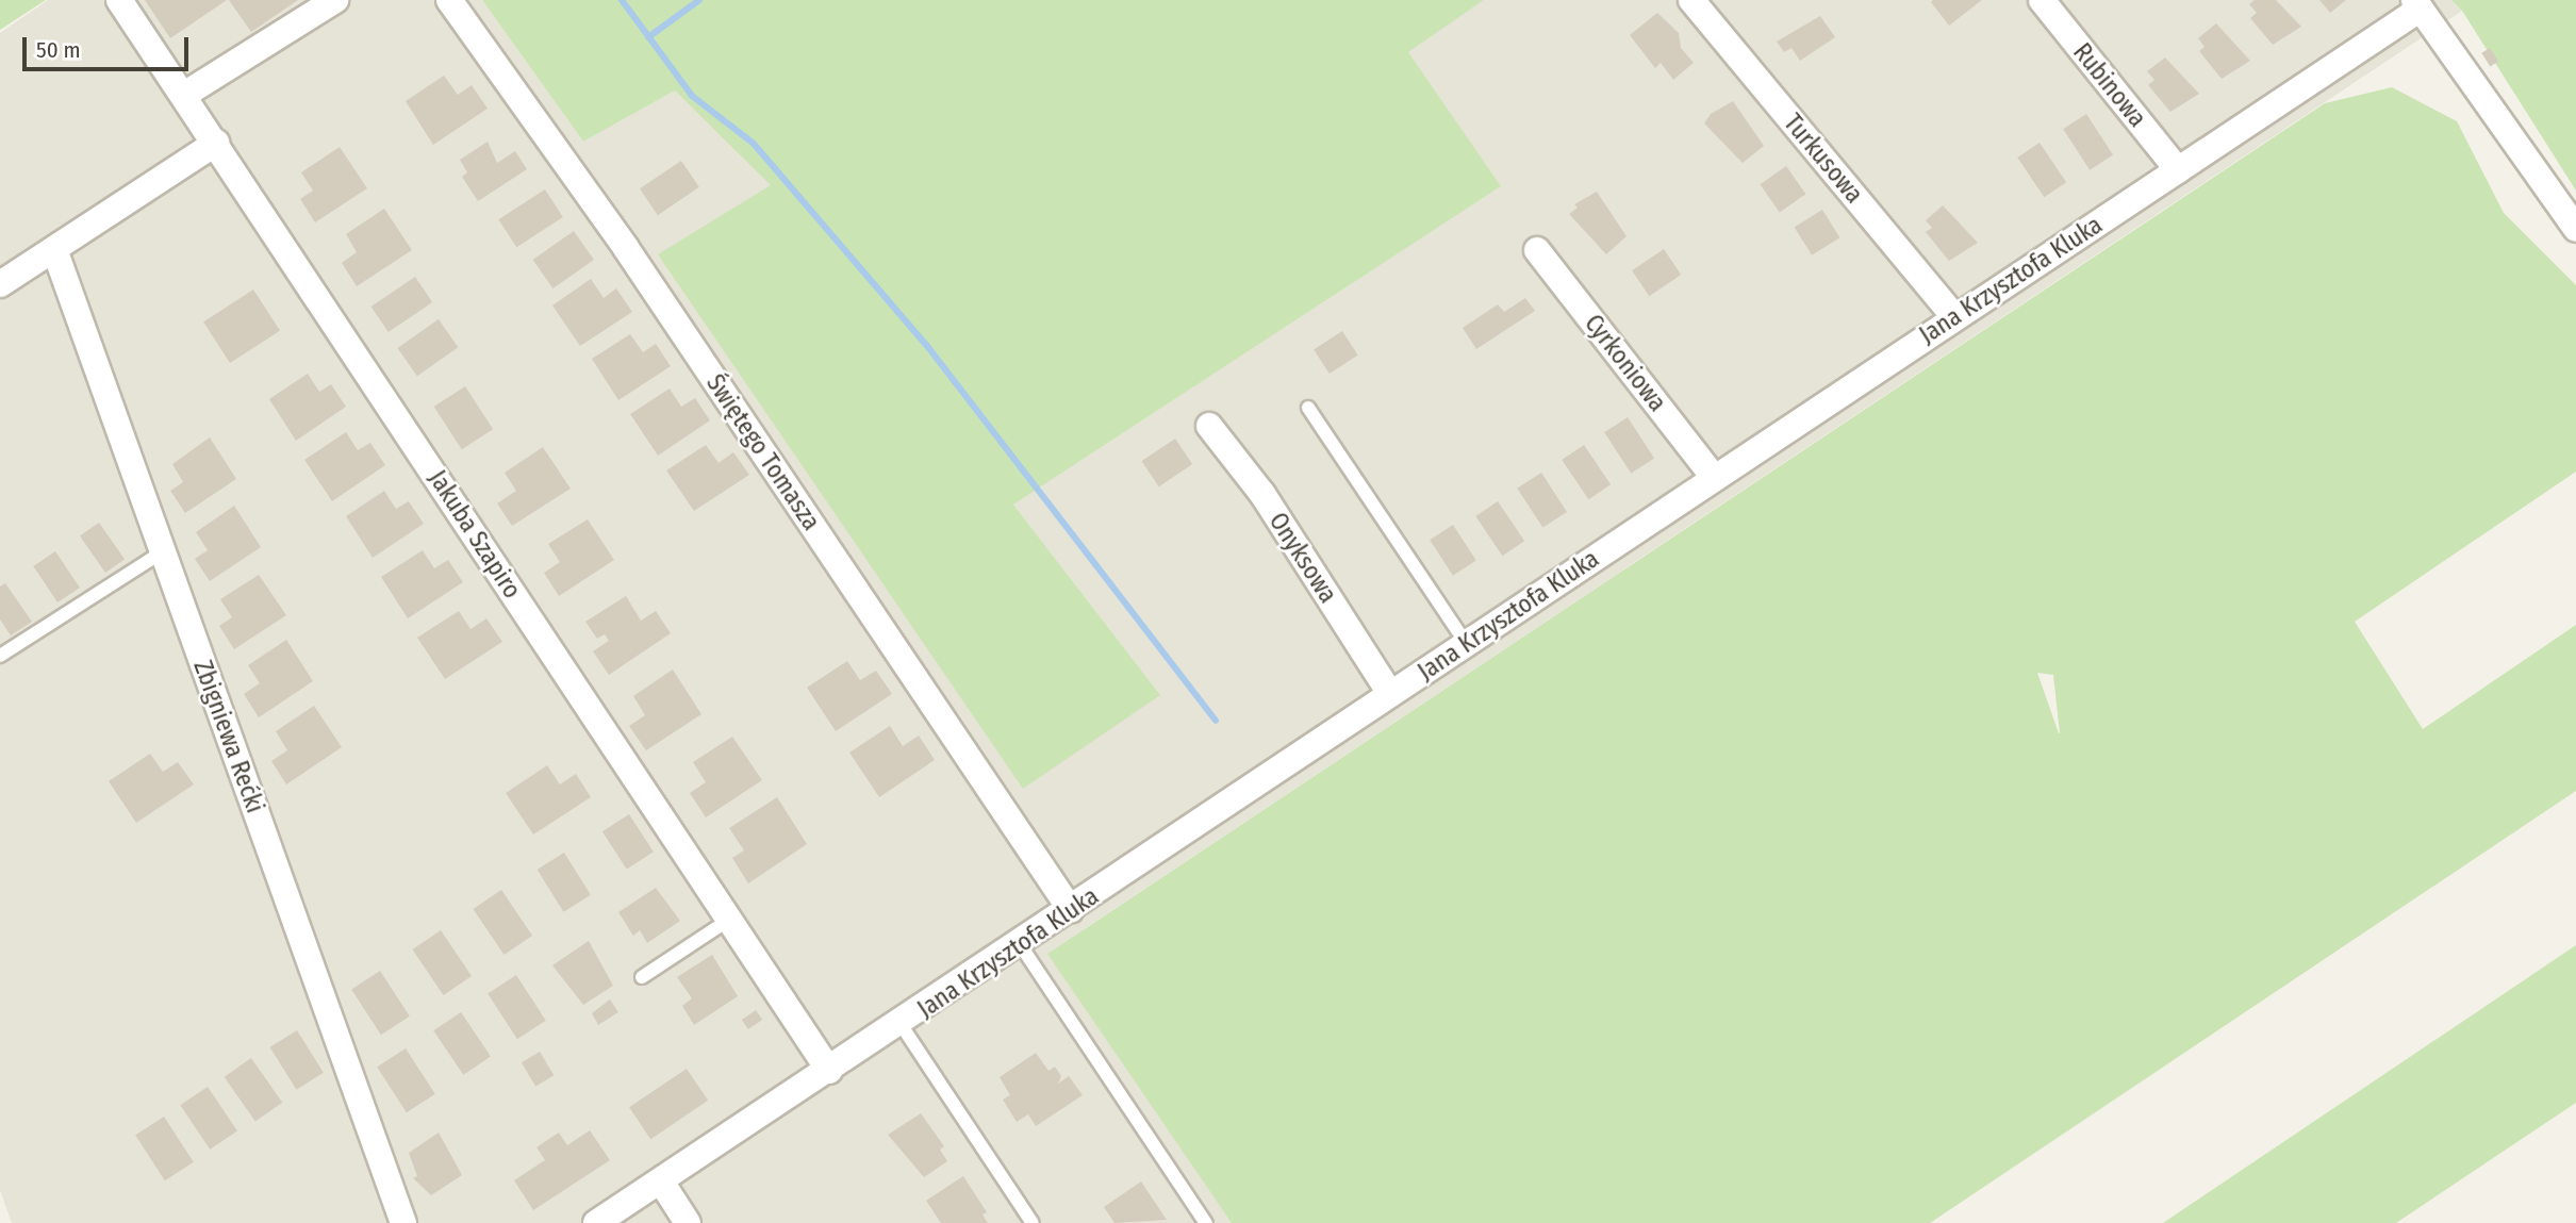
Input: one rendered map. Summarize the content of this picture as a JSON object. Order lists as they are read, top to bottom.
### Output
{
  "streets": {
    "street": [
      "Rubinowa",
      "Turkusowa",
      "Jana Krzysztofa Kluka",
      "Cyrkoniowa",
      "Świętego Tomasza",
      "Jakuba Szapiro",
      "Onyksowa",
      "Zbigniewa Rećki"
    ]
  },
  "crossings": [
    ["Rubinowa", "Jana Krzysztofa Kluka"],
    ["Turkusowa", "Jana Krzysztofa Kluka"],
    ["Jana Krzysztofa Kluka", "Cyrkoniowa"],
    ["Jana Krzysztofa Kluka", "Świętego Tomasza"],
    ["Jana Krzysztofa Kluka", "Jakuba Szapiro"],
    ["Jana Krzysztofa Kluka", "Onyksowa"]
  ],
  "scale_bar": "50 m"
}
